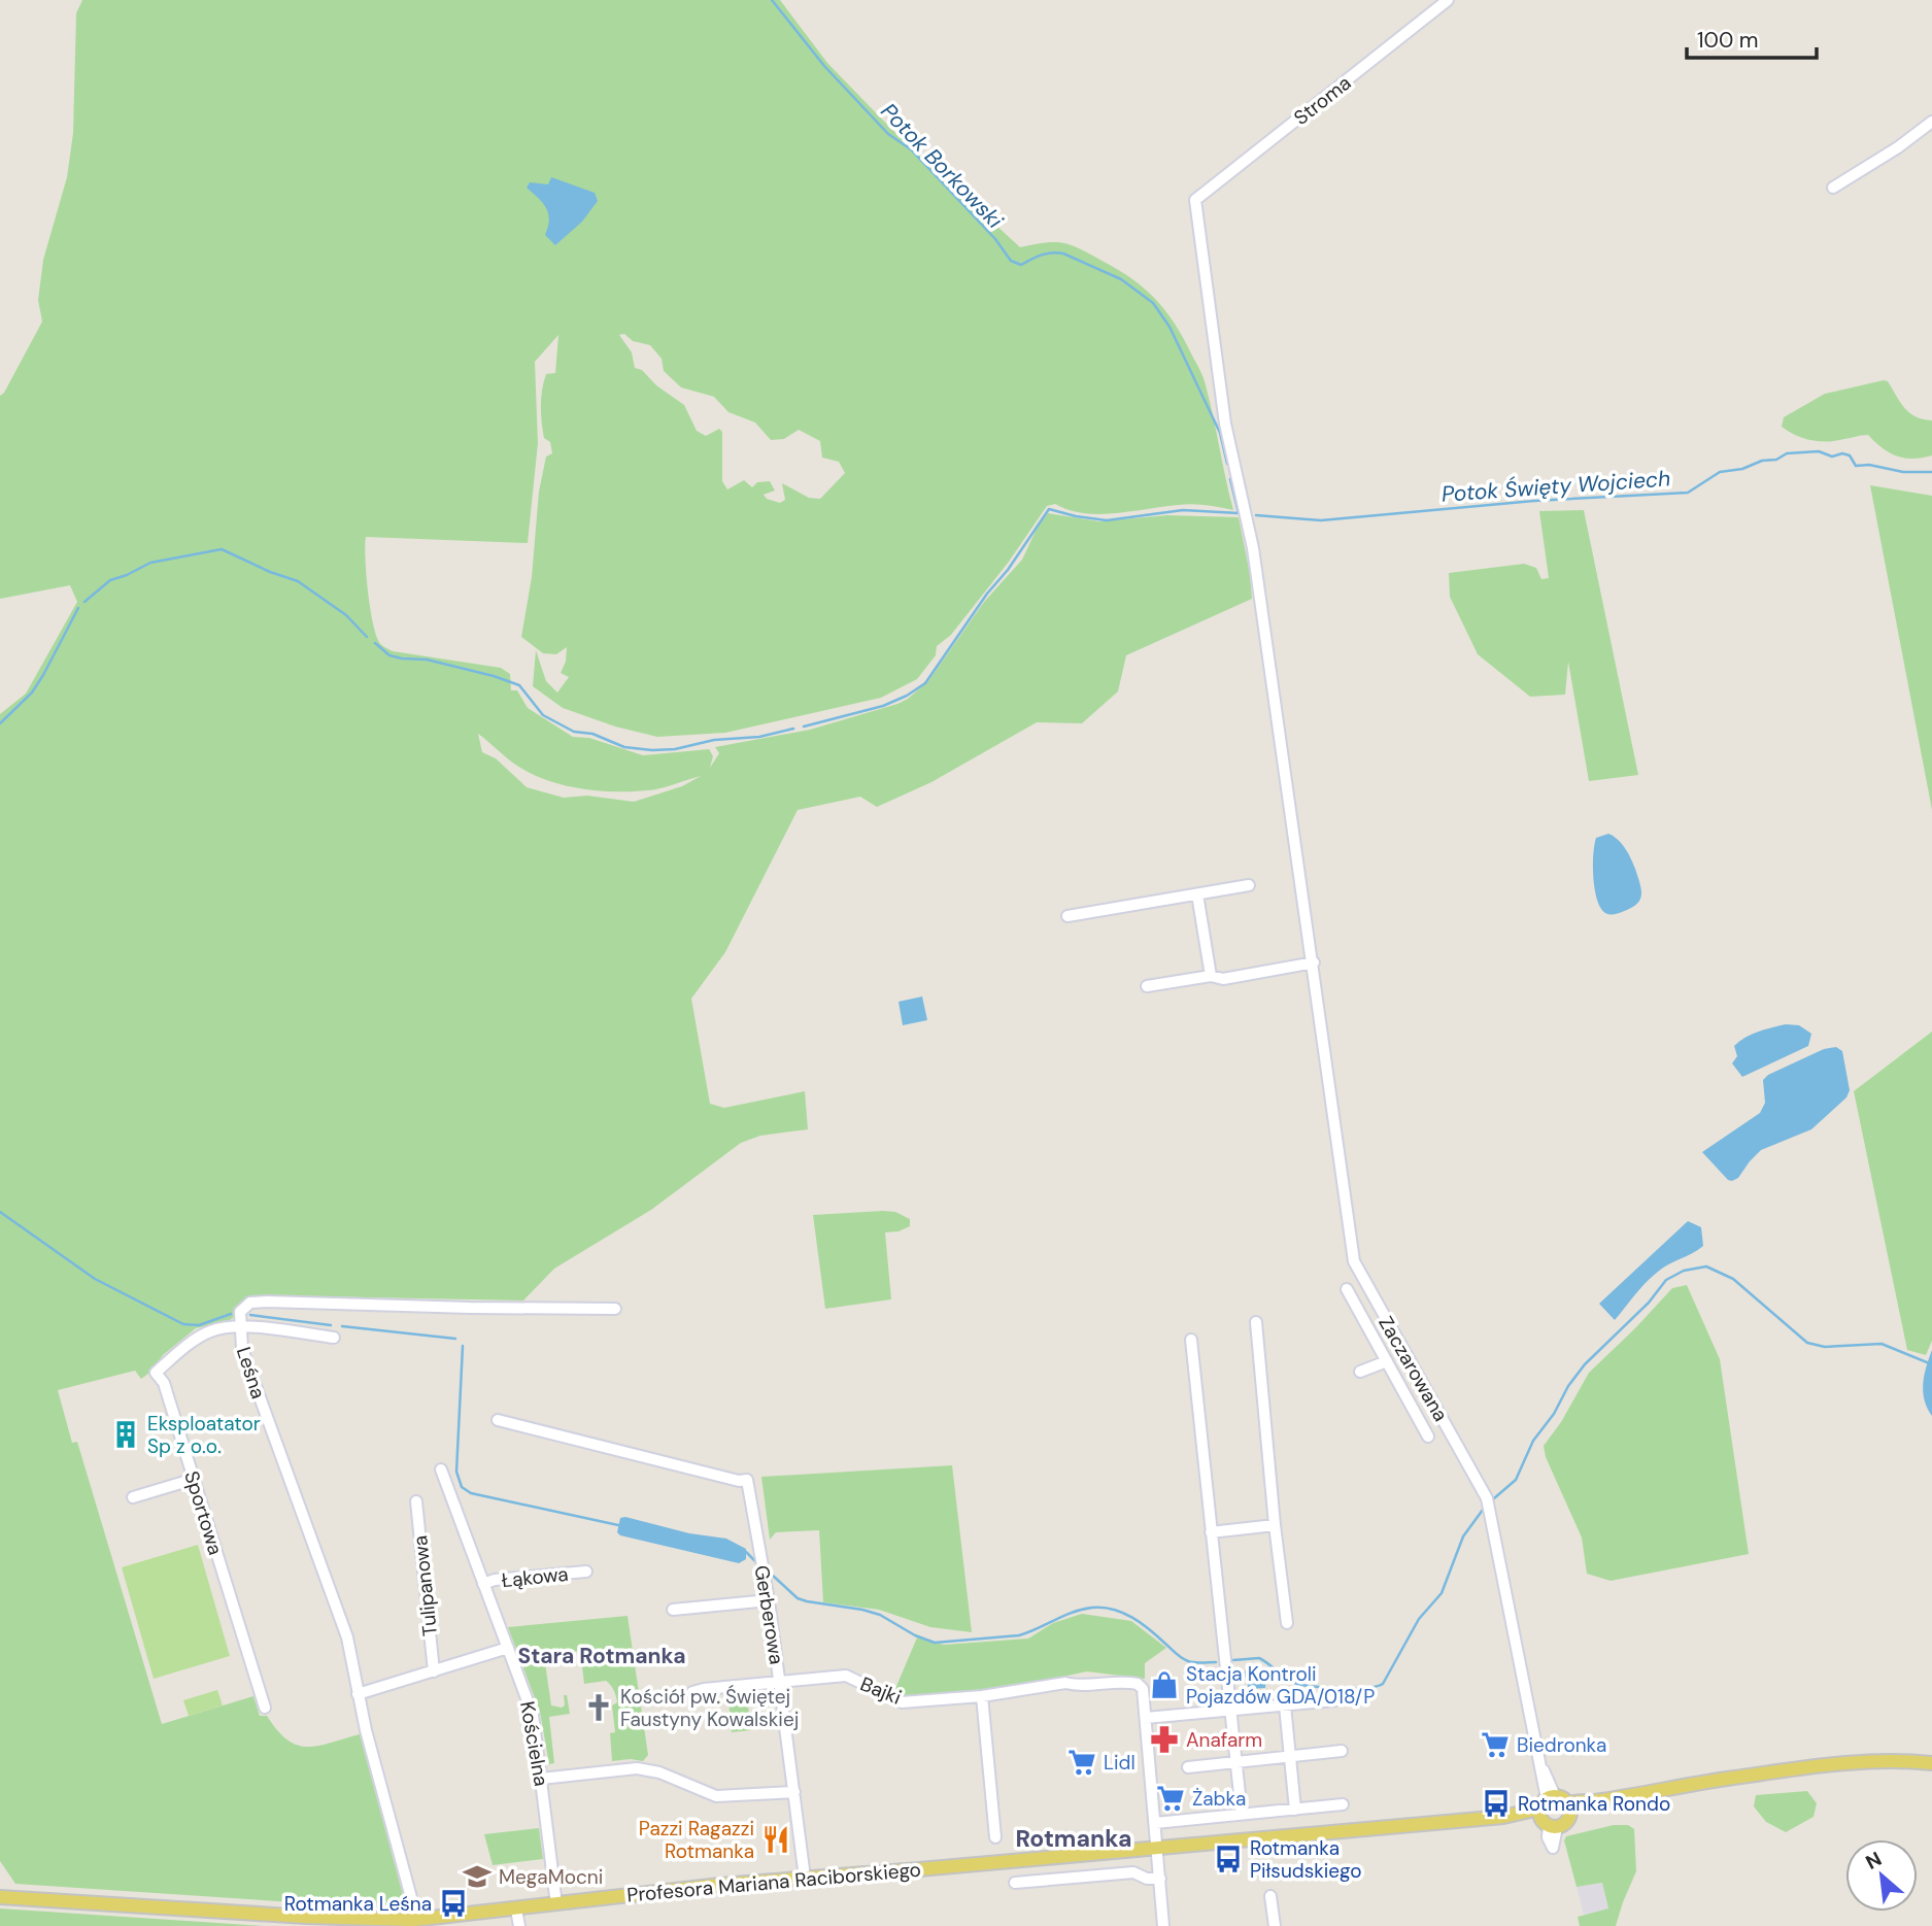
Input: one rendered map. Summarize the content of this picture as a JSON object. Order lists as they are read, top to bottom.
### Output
{
  "streets": {
    "main road": ["Profesora Mariana Raciborskiego"],
    "street": [
      "Stroma",
      "Zaczarowana",
      "Leśna",
      "Sportowa",
      "Łąkowa",
      "Tulipanowa",
      "Gerberowa",
      "Bajki",
      "Kościelna"
    ]
  },
  "crossings": [
    ["Stroma", "Zaczarowana"],
    ["Zaczarowana", "Profesora Mariana Raciborskiego"],
    ["Leśna", "Sportowa"],
    ["Leśna", "Profesora Mariana Raciborskiego"],
    ["Łąkowa", "Kościelna"],
    ["Gerberowa", "Bajki"],
    ["Gerberowa", "Profesora Mariana Raciborskiego"],
    ["Bajki", "Profesora Mariana Raciborskiego"],
    ["Kościelna", "Profesora Mariana Raciborskiego"]
  ],
  "districts": ["Stara Rotmanka", "Rotmanka"],
  "water": ["Potok Borkowski", "Potok Święty Wojciech"],
  "places": {
    "building": ["Eksploatator Sp z o.o."],
    "shop": ["Stacja Kontroli Pojazdów GDA/018/P"],
    "church": ["Kościół pw. Świętej Faustyny Kowalskiej"],
    "pharmacy": ["Anafarm"],
    "supermarket": ["Biedronka", "Lidl", "Żabka"],
    "bus stop": ["Rotmanka Rondo", "Rotmanka Piłsudskiego", "Rotmanka Leśna"],
    "restaurant": ["Pazzi Ragazzi Rotmanka"],
    "school or university": ["MegaMocni"]
  },
  "scale_bar": "100 m",
  "north": "top left"
}
